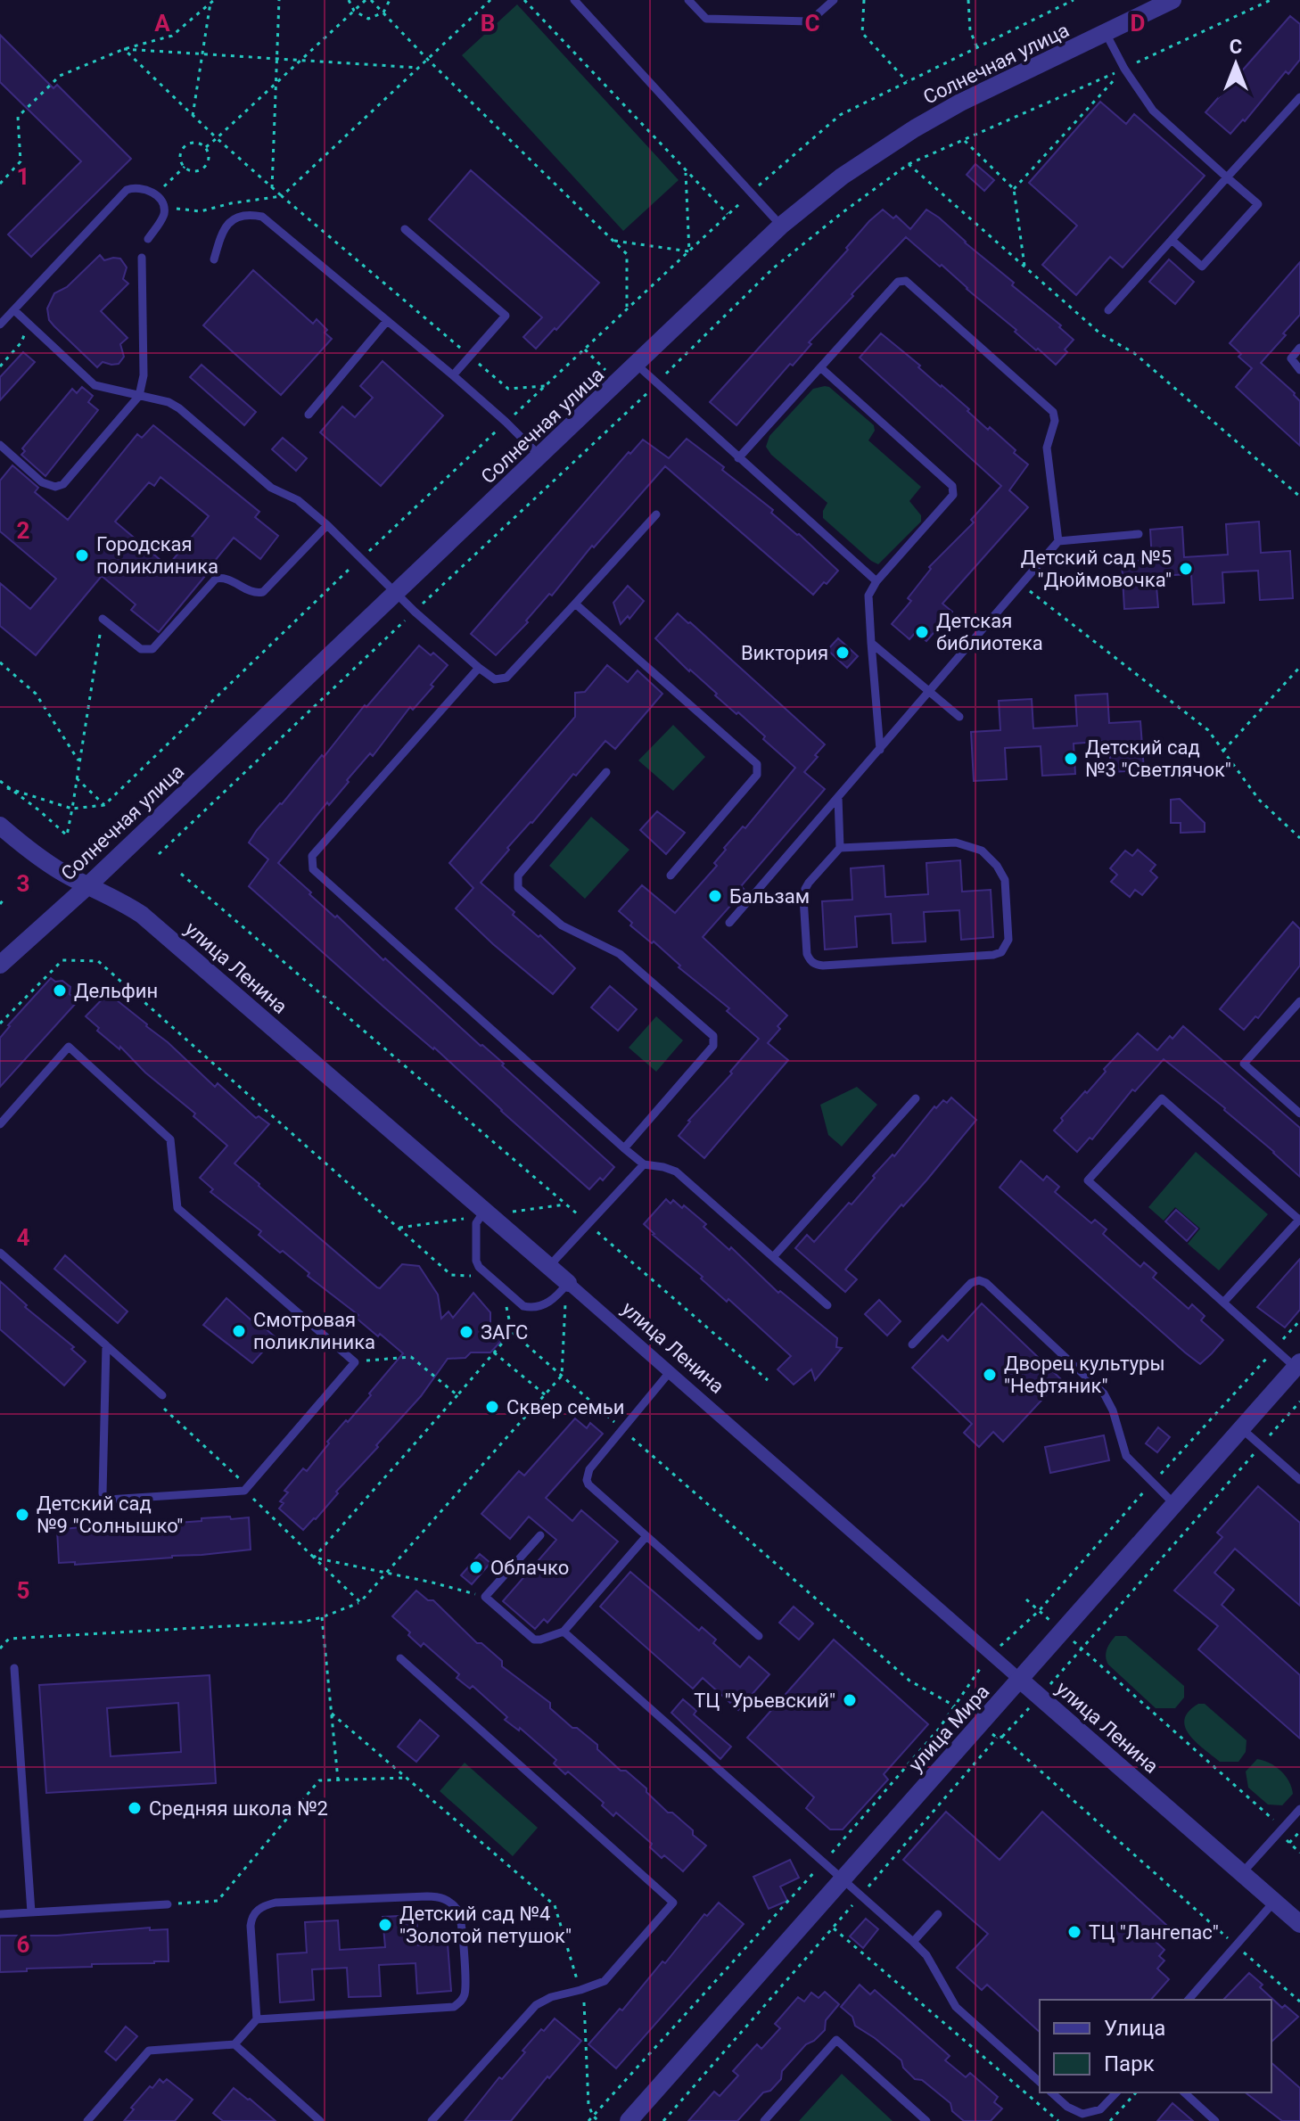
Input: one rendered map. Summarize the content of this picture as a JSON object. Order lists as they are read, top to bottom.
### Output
{
  "streets": {
    "street": ["Солнечная улица", "улица Ленина", "улица Мира"]
  },
  "crossings": [
    ["Солнечная улица", "улица Ленина"],
    ["улица Ленина", "улица Мира"]
  ],
  "places": [
    "Городская поликлиника",
    "Детский сад №5 \"Дюймовочка\"",
    "Детская библиотека",
    "Виктория",
    "Детский сад №3 \"Светлячок\"",
    "Бальзам",
    "Дельфин",
    "Смотровая поликлиника",
    "ЗАГС",
    "Дворец культуры \"Нефтяник\"",
    "Сквер семьи",
    "Детский сад №9 \"Солнышко\"",
    "Облачко",
    "ТЦ \"Урьевский\"",
    "Средняя школа №2",
    "Детский сад №4 \"Золотой петушок\"",
    "ТЦ \"Лангепас\""
  ],
  "legend": ["Улица", "Парк"],
  "north": "top",
  "grid": {
    "columns": [
      "A",
      "B",
      "C",
      "D"
    ],
    "rows": [
      "1",
      "2",
      "3",
      "4",
      "5",
      "6"
    ]
  }
}
